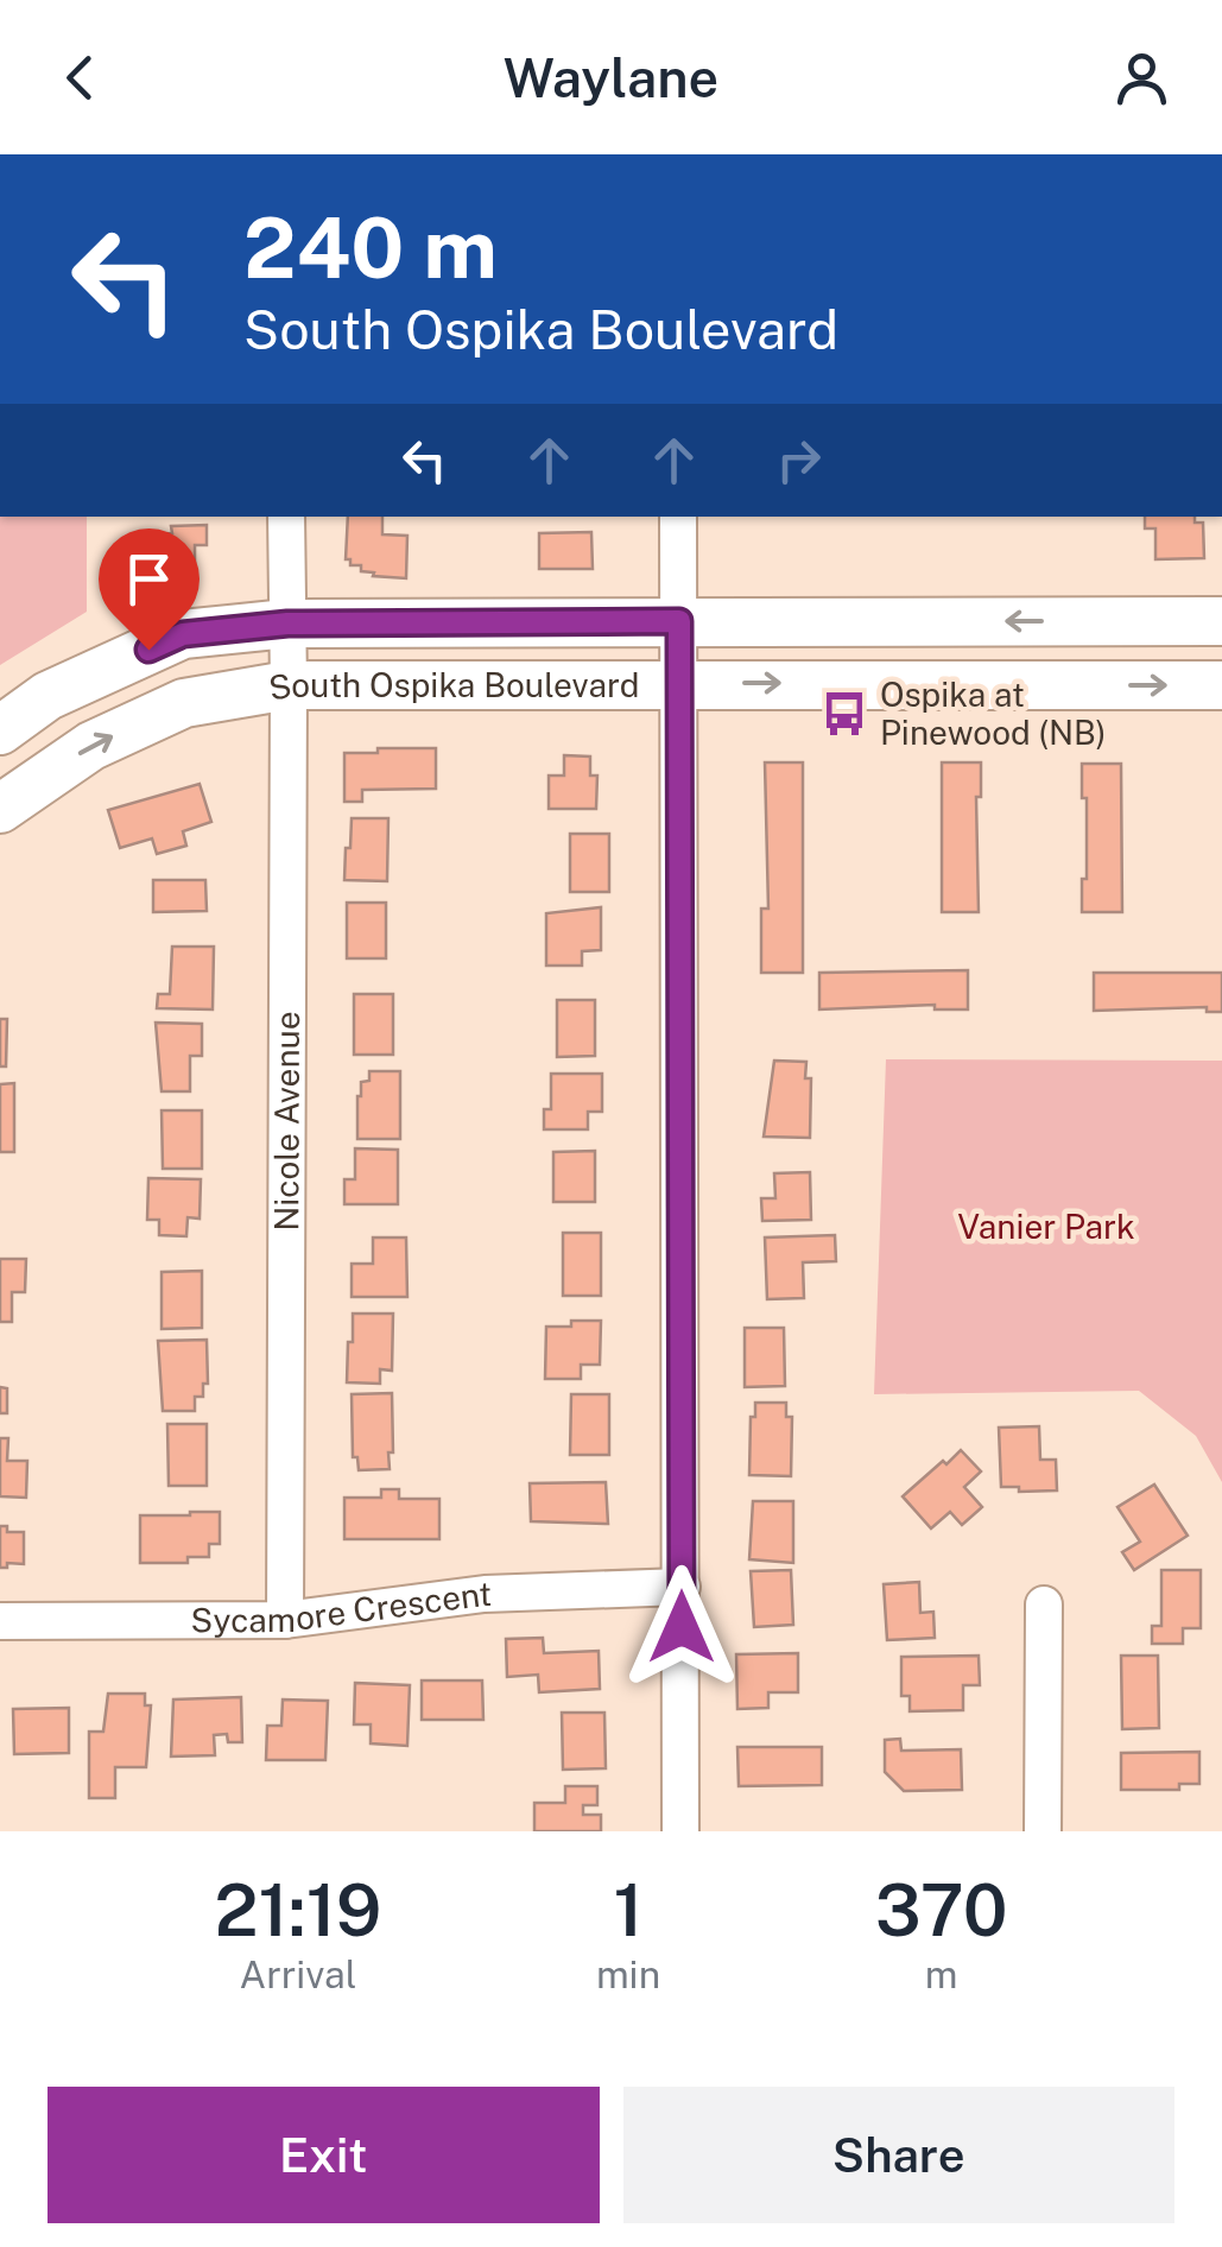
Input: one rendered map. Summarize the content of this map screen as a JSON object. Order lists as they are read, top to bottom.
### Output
{
  "streets": {
    "main road": ["South Ospika Boulevard"],
    "street": ["Nicole Avenue", "Sycamore Crescent"]
  },
  "crossings": [
    ["South Ospika Boulevard", "Nicole Avenue"],
    ["Nicole Avenue", "Sycamore Crescent"]
  ],
  "parks": ["Vanier Park"],
  "places": {
    "bus stop": ["Ospika at Pinewood (NB)"]
  },
  "page": {
    "header": "Waylane",
    "turn": ["240 m", "South Ospika Boulevard"],
    "eta": [
      "21:19",
      "Arrival",
      "1",
      "min",
      "370",
      "m"
    ],
    "buttons": ["Exit", "Share"]
  }
}
